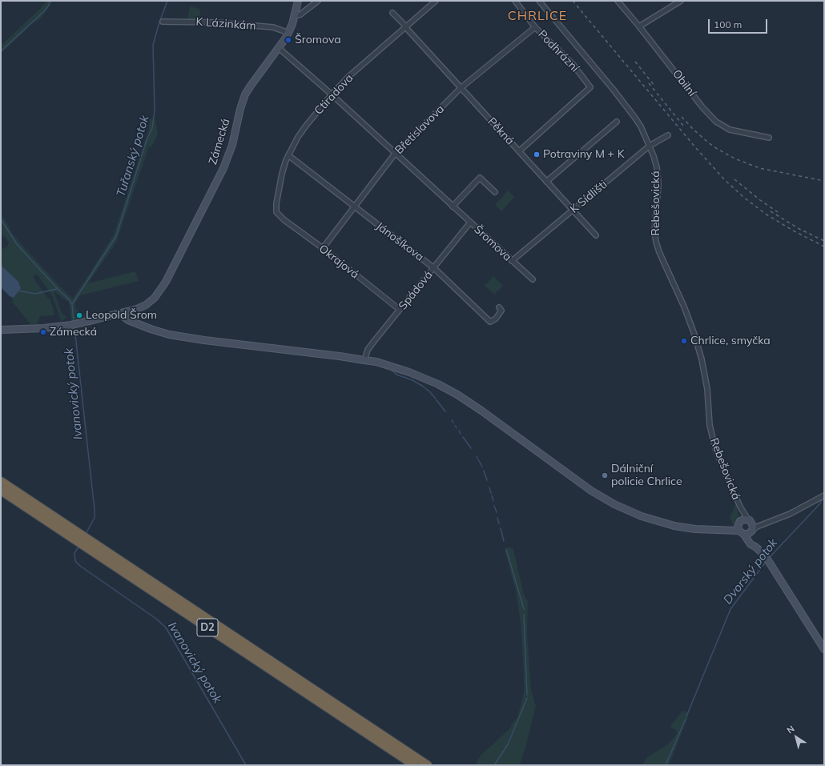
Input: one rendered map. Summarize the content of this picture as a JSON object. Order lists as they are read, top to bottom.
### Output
{
  "streets": {
    "highway": ["D2"],
    "street": [
      "K Lázinkám",
      "Podhrázní",
      "Obilní",
      "Ctiradova",
      "Břetislavova",
      "Pěkná",
      "Zámecká",
      "K Sídlišti",
      "Rebešovická",
      "Jánošíkova",
      "Šromova",
      "Okrajová",
      "Spádová"
    ]
  },
  "crossings": [
    ["K Lázinkám", "Zámecká"],
    ["Podhrázní", "Břetislavova"],
    ["Podhrázní", "Pěkná"],
    ["Ctiradova", "Pěkná"],
    ["Ctiradova", "Jánošíkova"],
    ["Ctiradova", "Šromova"],
    ["Ctiradova", "Okrajová"],
    ["Břetislavova", "Pěkná"],
    ["Břetislavova", "Jánošíkova"],
    ["Břetislavova", "Šromova"],
    ["Břetislavova", "Okrajová"],
    ["Pěkná", "K Sídlišti"],
    ["Zámecká", "Šromova"],
    ["K Sídlišti", "Rebešovická"],
    ["K Sídlišti", "Šromova"],
    ["Jánošíkova", "Spádová"],
    ["Šromova", "Spádová"],
    ["Okrajová", "Spádová"]
  ],
  "districts": ["CHRLICE"],
  "water": ["Tuřanský potok", "Ivanovický potok", "Dvorský potok"],
  "places": [
    "Šromova",
    "Potraviny M + K",
    "Leopold Šrom",
    "Zámecká",
    "Chrlice, smyčka",
    "Dálniční policie Chrlice"
  ],
  "scale_bar": "100 m",
  "north": "top left"
}
